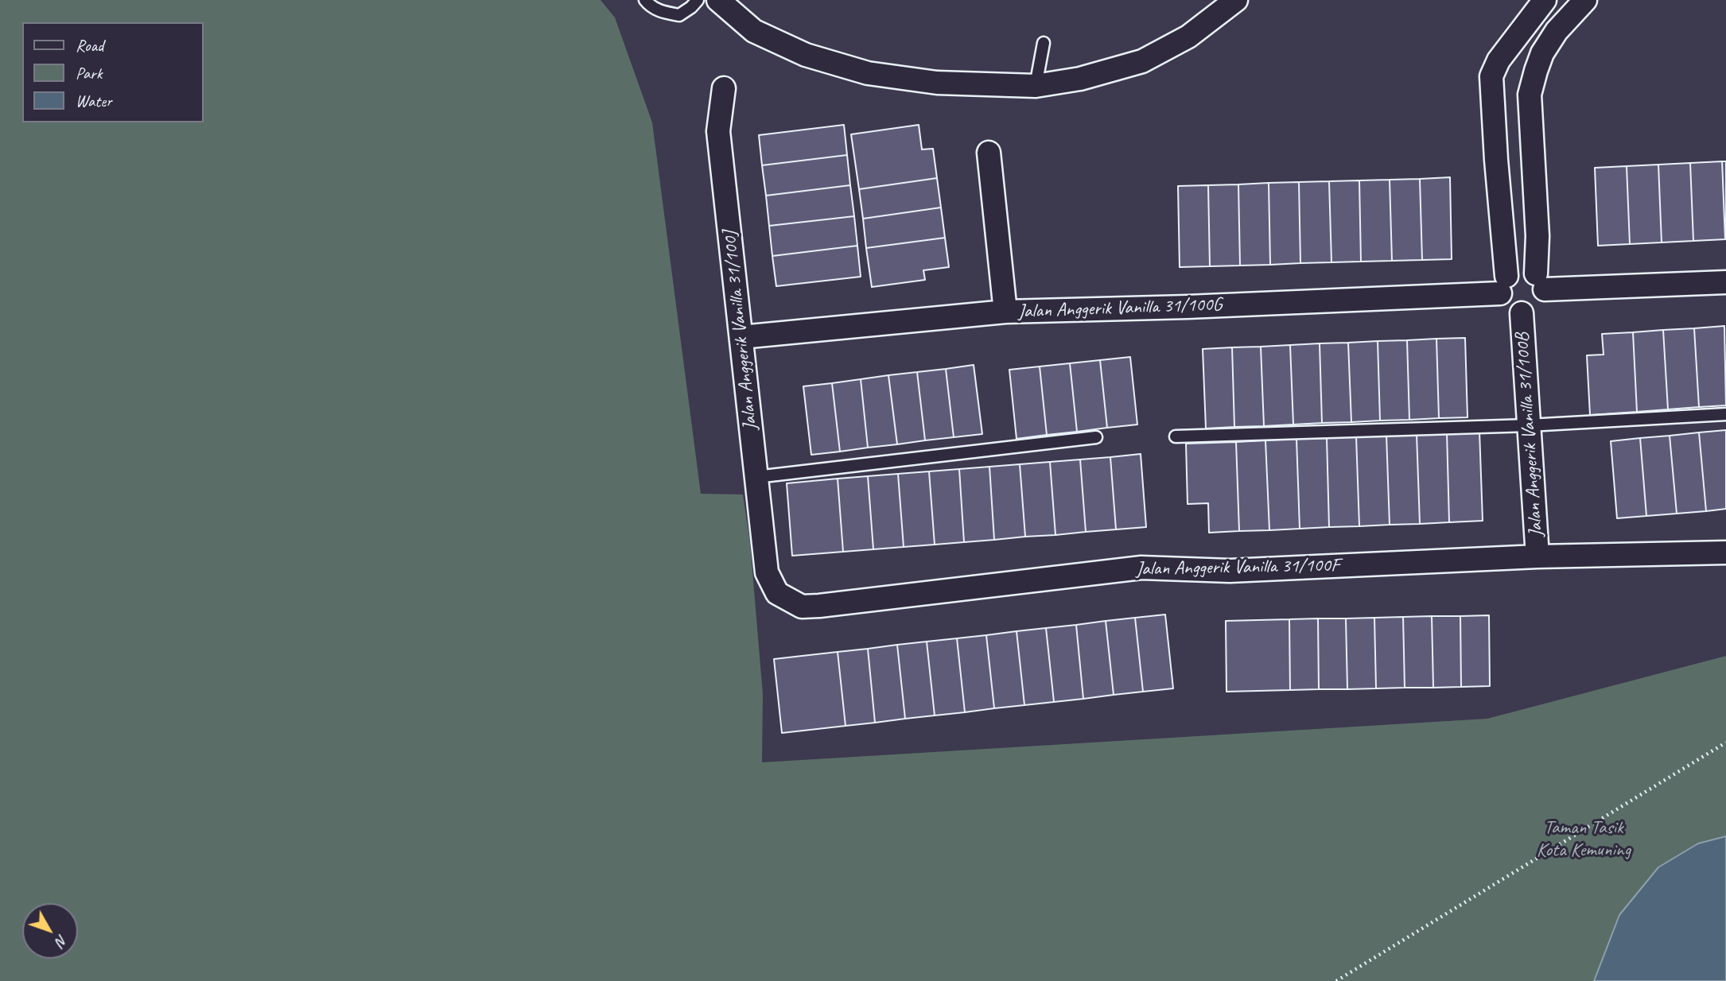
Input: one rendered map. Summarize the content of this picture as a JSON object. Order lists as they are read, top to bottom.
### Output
{
  "streets": {
    "street": [
      "Jalan Anggerik Vanilla 31/100G",
      "Jalan Anggerik Vanilla 31/100J",
      "Jalan Anggerik Vanilla 31/100B",
      "Jalan Anggerik Vanilla 31/100F"
    ]
  },
  "crossings": [
    ["Jalan Anggerik Vanilla 31/100G", "Jalan Anggerik Vanilla 31/100J"],
    ["Jalan Anggerik Vanilla 31/100G", "Jalan Anggerik Vanilla 31/100B"],
    ["Jalan Anggerik Vanilla 31/100J", "Jalan Anggerik Vanilla 31/100F"],
    ["Jalan Anggerik Vanilla 31/100B", "Jalan Anggerik Vanilla 31/100F"]
  ],
  "parks": ["Taman Tasik Kota Kemuning"],
  "legend": ["Road", "Park", "Water"],
  "north": "bottom right"
}
